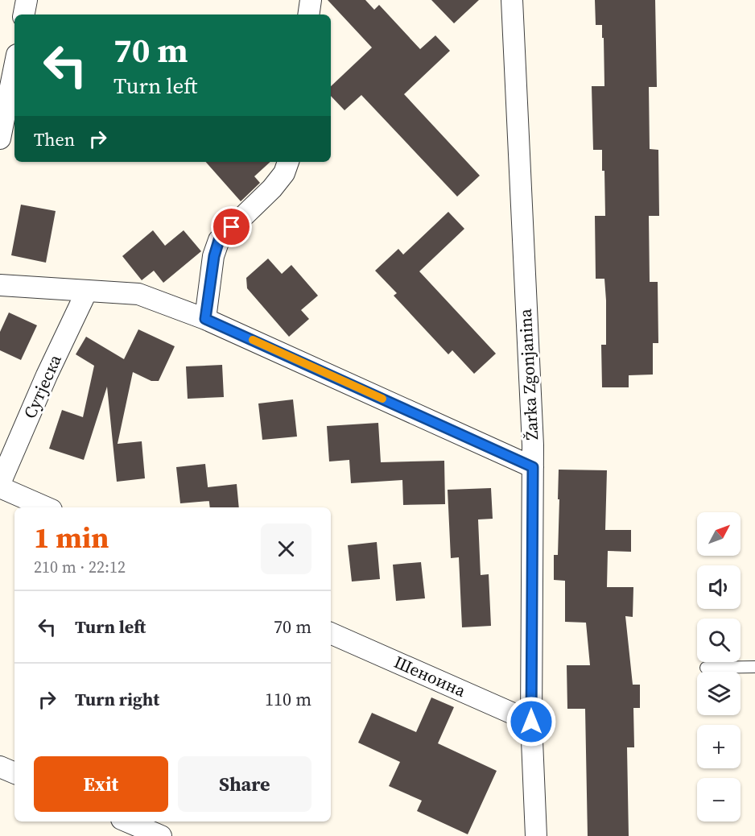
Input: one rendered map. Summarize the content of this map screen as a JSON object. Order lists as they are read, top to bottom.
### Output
{
  "streets": {
    "street": ["Žarka Zgonjanina", "Сутјеска", "Шеноина"]
  },
  "crossings": [
    ["Žarka Zgonjanina", "Шеноина"]
  ],
  "north": "top right",
  "page": {
    "turn": ["70 m", "Turn left"],
    "then": "Then",
    "heading": ["1 min", "210 m · 22:12"],
    "map_buttons": ["+", "−"],
    "list": [
      {
        "name": "Turn left",
        "value": "70 m"
      },
      {
        "name": "Turn right",
        "value": "110 m"
      }
    ],
    "buttons": ["Exit", "Share"]
  }
}
